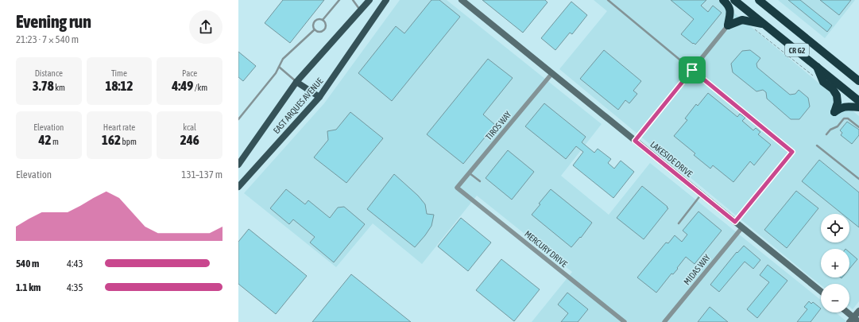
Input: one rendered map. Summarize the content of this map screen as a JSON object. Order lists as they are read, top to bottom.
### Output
{
  "streets": {
    "highway": ["CR G2"],
    "main road": ["EAST ARQUES AVENUE"],
    "street": [
      "TIROS WAY",
      "LAKESIDE DRIVE",
      "MERCURY DRIVE",
      "MIDAS WAY"
    ]
  },
  "crossings": [
    ["TIROS WAY", "LAKESIDE DRIVE"],
    ["TIROS WAY", "MERCURY DRIVE"],
    ["LAKESIDE DRIVE", "MIDAS WAY"]
  ],
  "page": {
    "heading": ["Evening run", "21:23 · 7 × 540 m"],
    "stats": [
      ["Distance", "3.78 km"],
      ["Time", "18:12"],
      ["Pace", "4:49 /km"],
      ["Elevation", "42 m"],
      ["Heart rate", "162 bpm"],
      ["kcal", "246"]
    ],
    "chart": ["Elevation", "131–137 m"],
    "map_buttons": ["+", "−"],
    "list": [
      {
        "name": "540 m",
        "note": "4:43"
      },
      {
        "name": "1.1 km",
        "note": "4:35"
      }
    ]
  }
}
